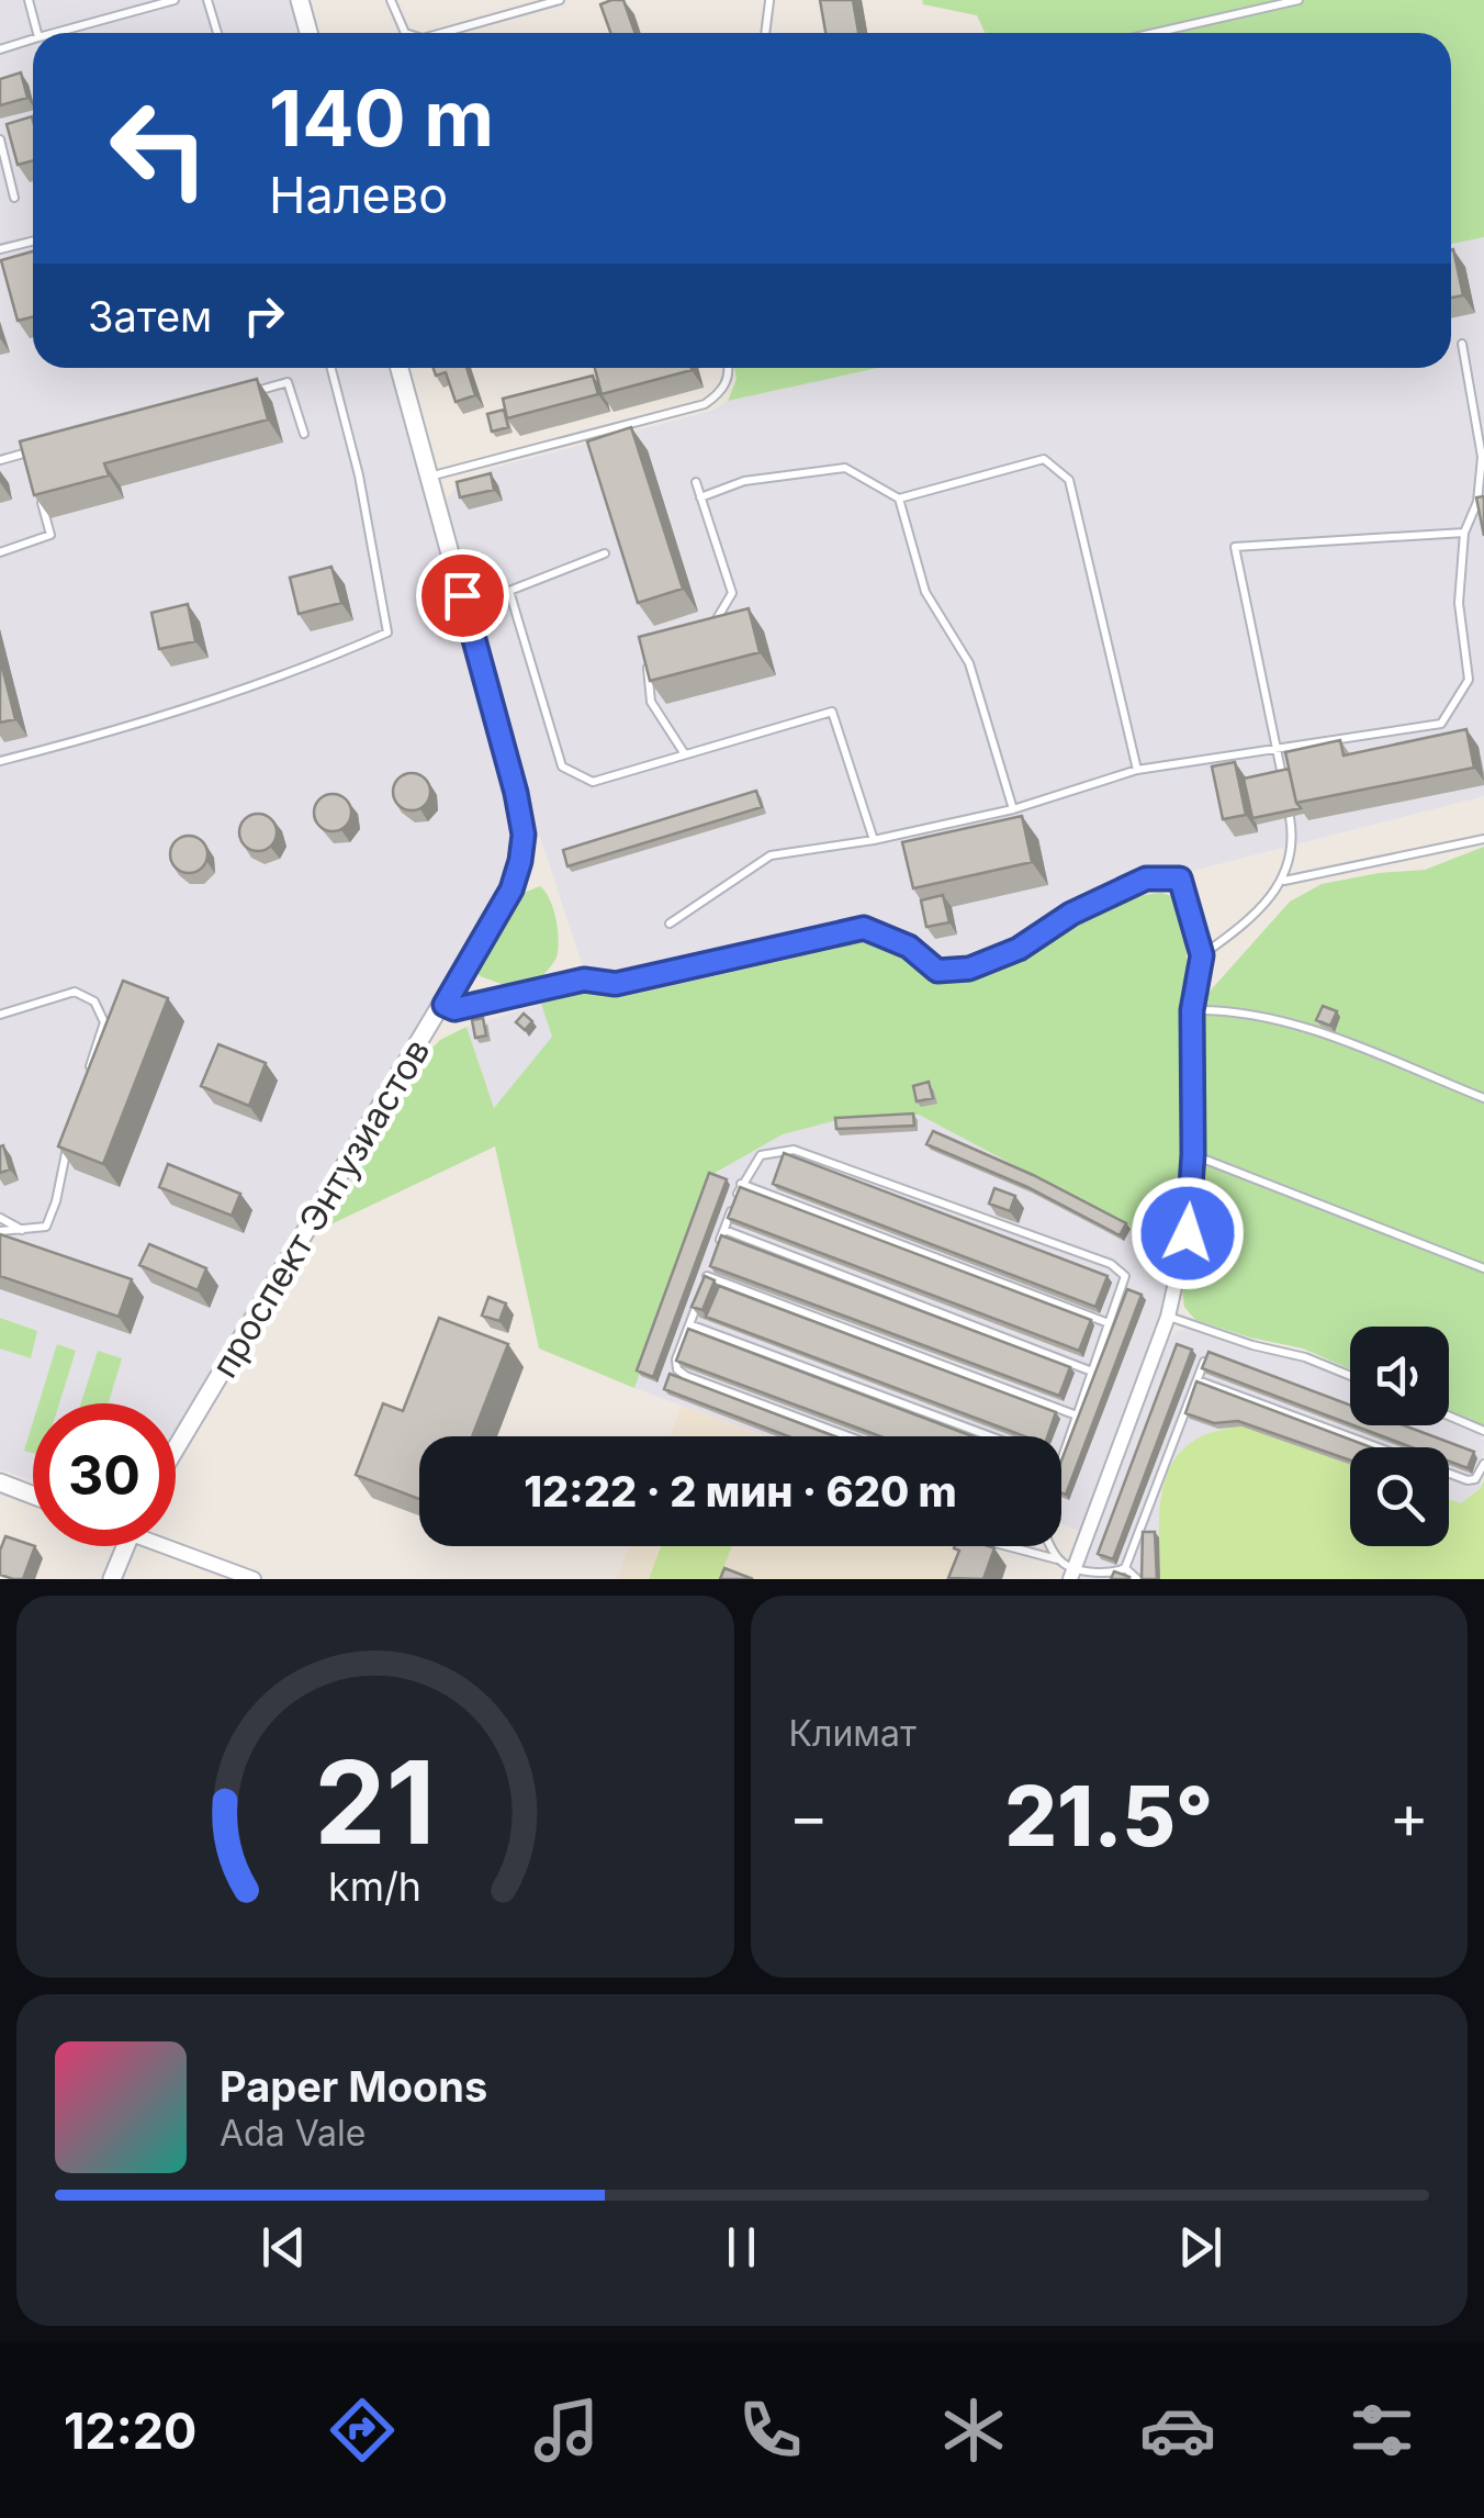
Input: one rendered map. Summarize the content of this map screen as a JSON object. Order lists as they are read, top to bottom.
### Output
{
  "streets": {
    "street": ["проспект Энтузиастов"]
  },
  "page": {
    "turn": ["140 m", "Налево"],
    "then": "Затем",
    "limit": "30",
    "trip": "12:22 · 2 мин · 620 m",
    "tile": "Климат",
    "heat": ["−", "21.5°", "+"],
    "song": ["Paper Moons", "Ada Vale"],
    "tabs": "12:20",
    "gauge": ["21", "km/h"]
  }
}
